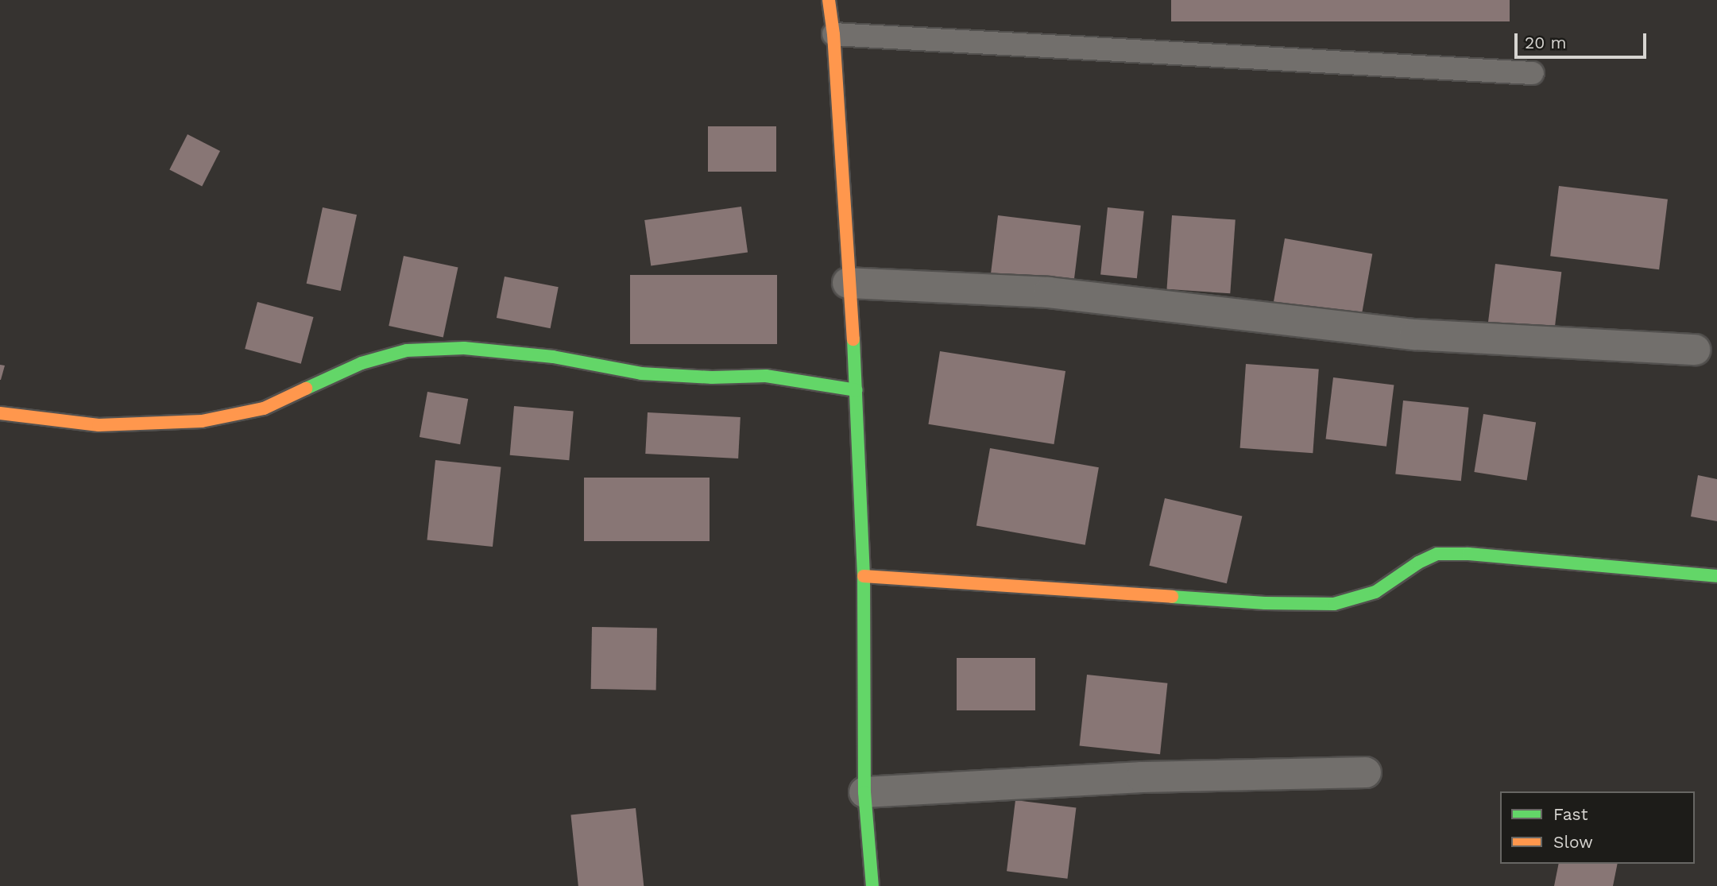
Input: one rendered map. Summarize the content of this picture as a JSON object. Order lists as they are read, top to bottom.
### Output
{
  "legend": ["Fast", "Slow"],
  "scale_bar": "20 m"
}
